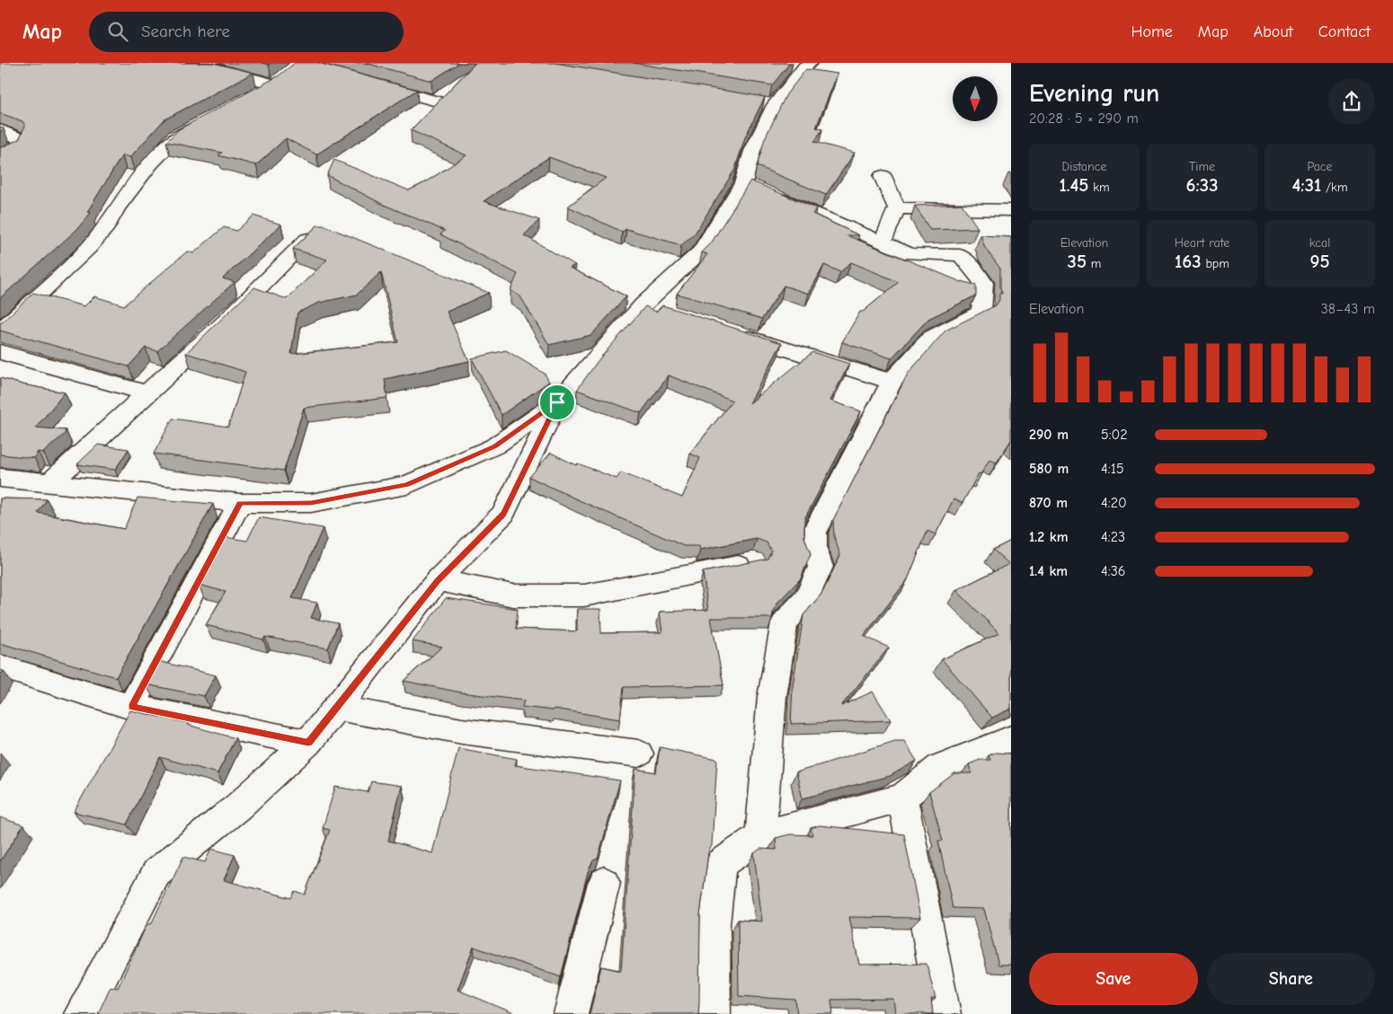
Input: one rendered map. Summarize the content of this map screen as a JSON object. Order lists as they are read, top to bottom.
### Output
{
  "north": "bottom",
  "page": {
    "header": "Map",
    "search": "Search here",
    "nav": [
      "Home",
      "Map",
      "About",
      "Contact"
    ],
    "heading": ["Evening run", "20:28 · 5 × 290 m"],
    "stats": [
      ["Distance", "1.45 km"],
      ["Time", "6:33"],
      ["Pace", "4:31 /km"],
      ["Elevation", "35 m"],
      ["Heart rate", "163 bpm"],
      ["kcal", "95"]
    ],
    "chart": ["Elevation", "38–43 m"],
    "list": [
      {
        "name": "290 m",
        "note": "5:02"
      },
      {
        "name": "580 m",
        "note": "4:15"
      },
      {
        "name": "870 m",
        "note": "4:20"
      },
      {
        "name": "1.2 km",
        "note": "4:23"
      },
      {
        "name": "1.4 km",
        "note": "4:36"
      }
    ],
    "buttons": ["Save", "Share"]
  }
}
